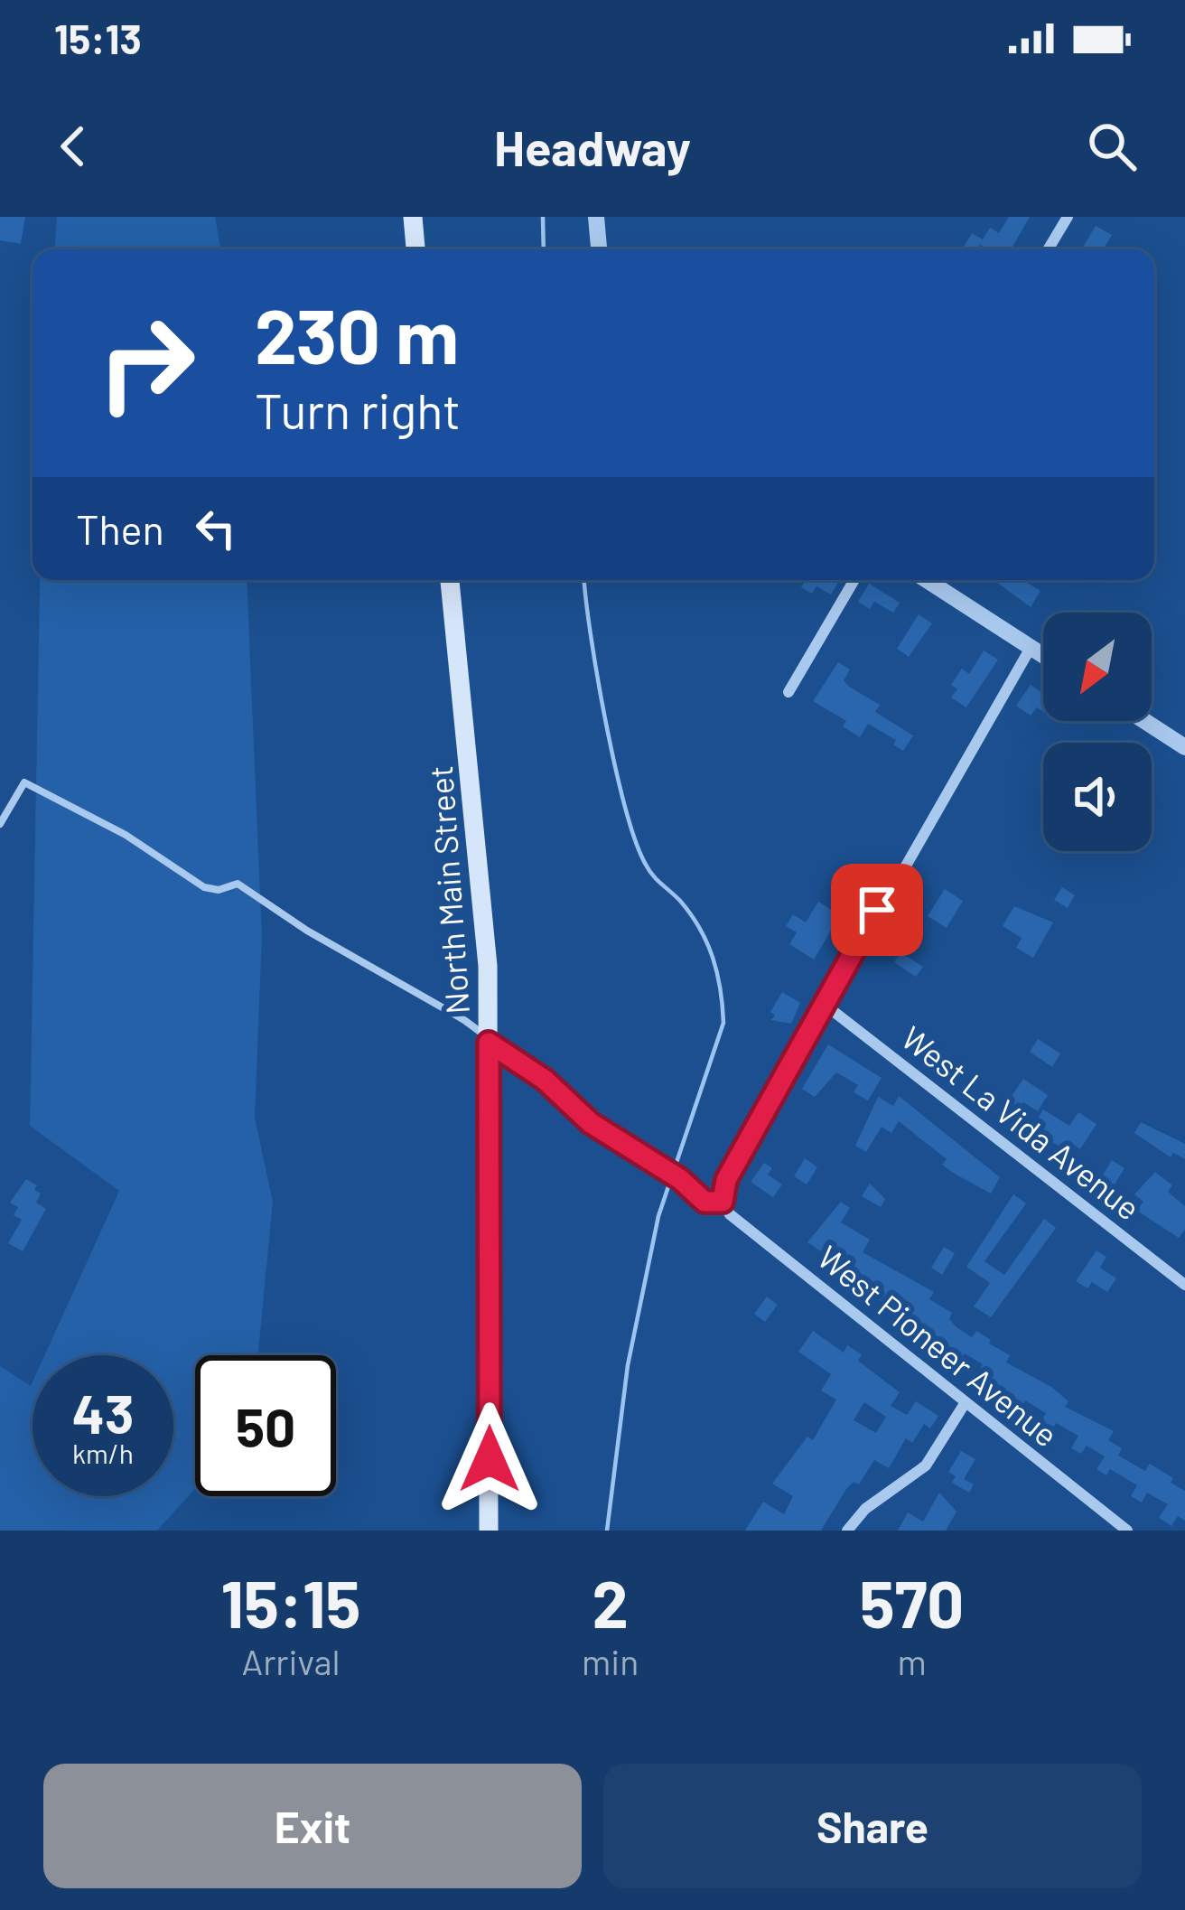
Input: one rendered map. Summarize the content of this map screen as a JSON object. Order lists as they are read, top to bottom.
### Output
{
  "streets": {
    "main road": ["North Main Street"],
    "street": ["West La Vida Avenue", "West Pioneer Avenue"]
  },
  "north": "bottom left",
  "page": {
    "status": "15:13",
    "header": "Headway",
    "turn": ["230 m", "Turn right"],
    "then": "Then",
    "speed": "43 km/h",
    "limit": "50",
    "eta": [
      "15:15",
      "Arrival",
      "2",
      "min",
      "570",
      "m"
    ],
    "buttons": ["Exit", "Share"]
  }
}
